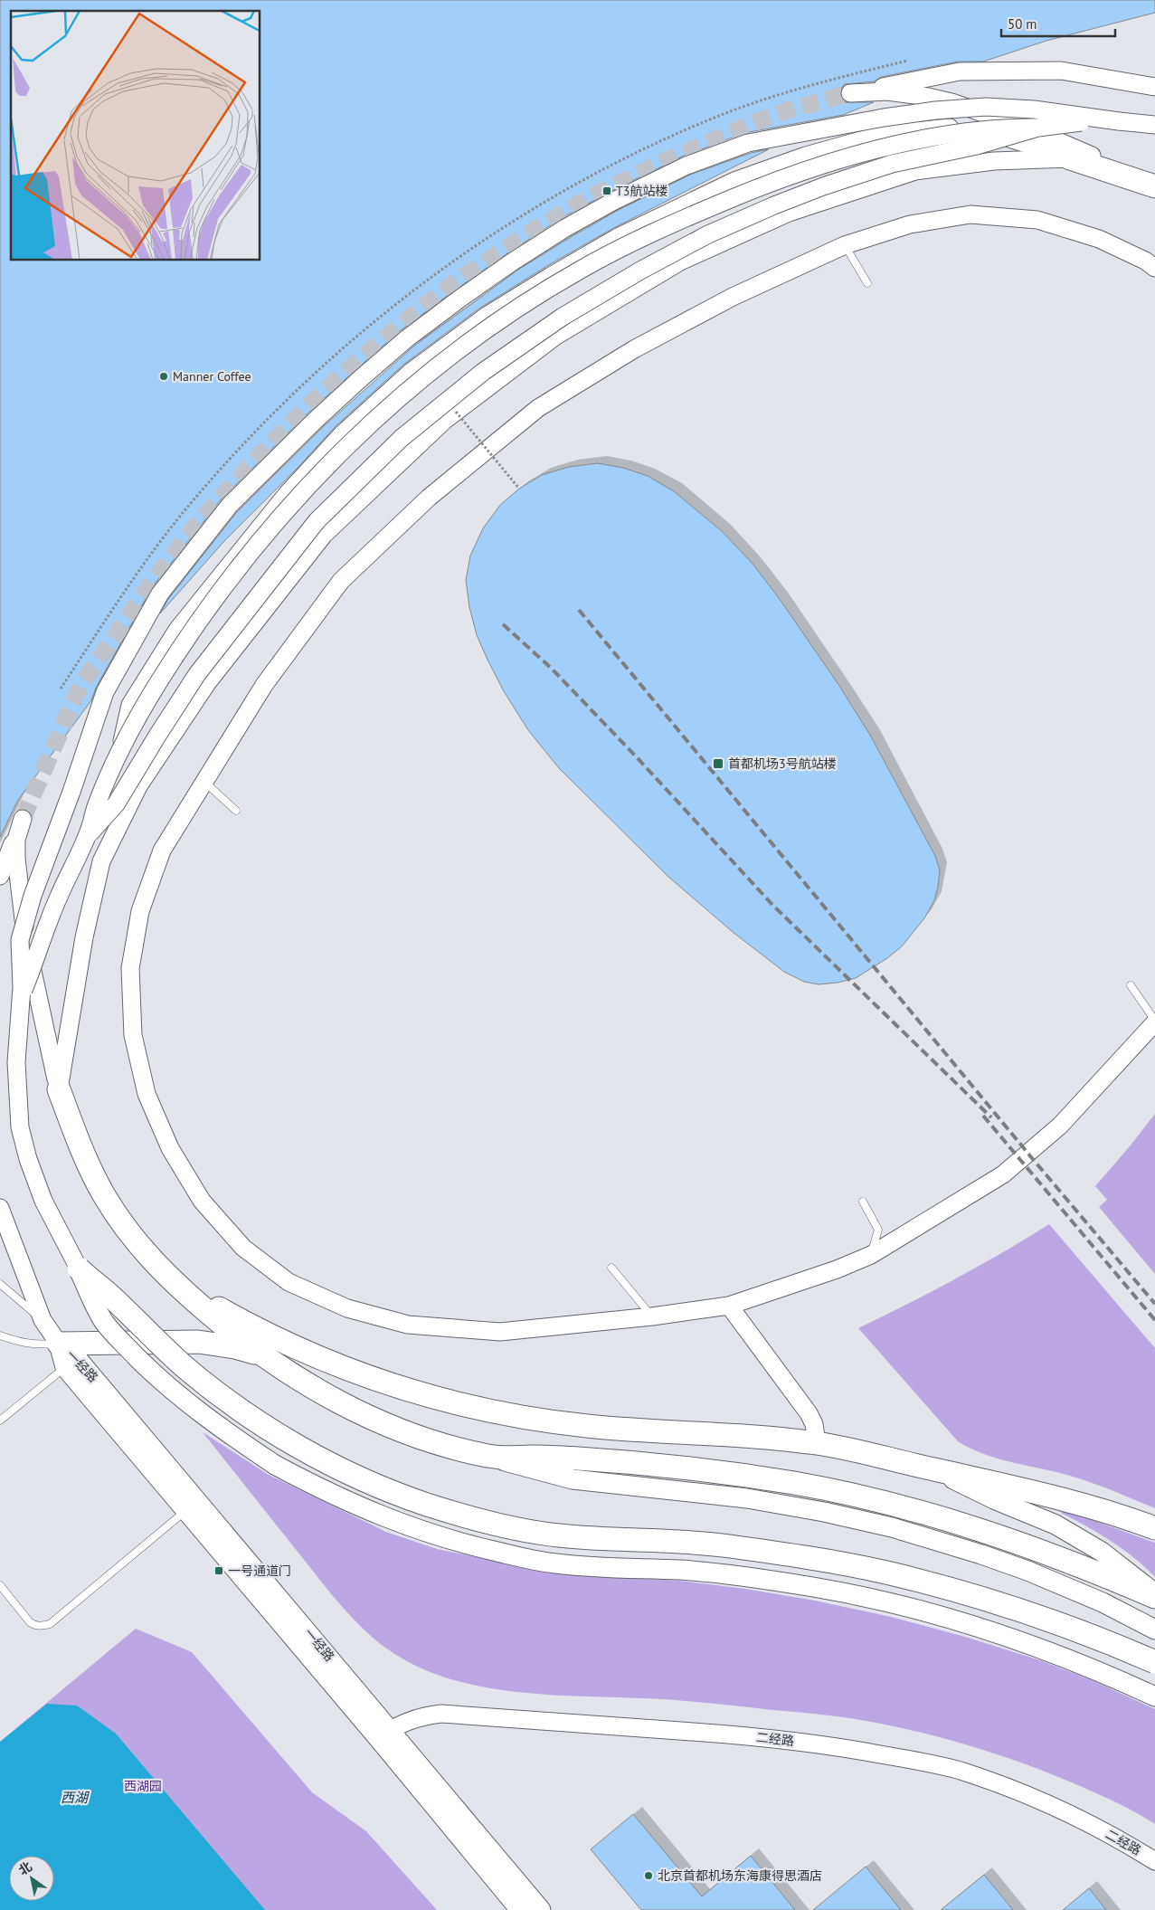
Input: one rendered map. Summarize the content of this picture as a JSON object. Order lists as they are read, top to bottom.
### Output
{
  "streets": {
    "main road": ["一经路"],
    "street": ["二经路"]
  },
  "crossings": [
    ["一经路", "二经路"]
  ],
  "water": ["西湖"],
  "parks": ["西湖园"],
  "places": {
    "transit": ["T3航站楼", "首都机场3号航站楼", "一号通道门"],
    "other": ["Manner Coffee", "北京首都机场东海康得思酒店"]
  },
  "scale_bar": "50 m",
  "north": "top left"
}
